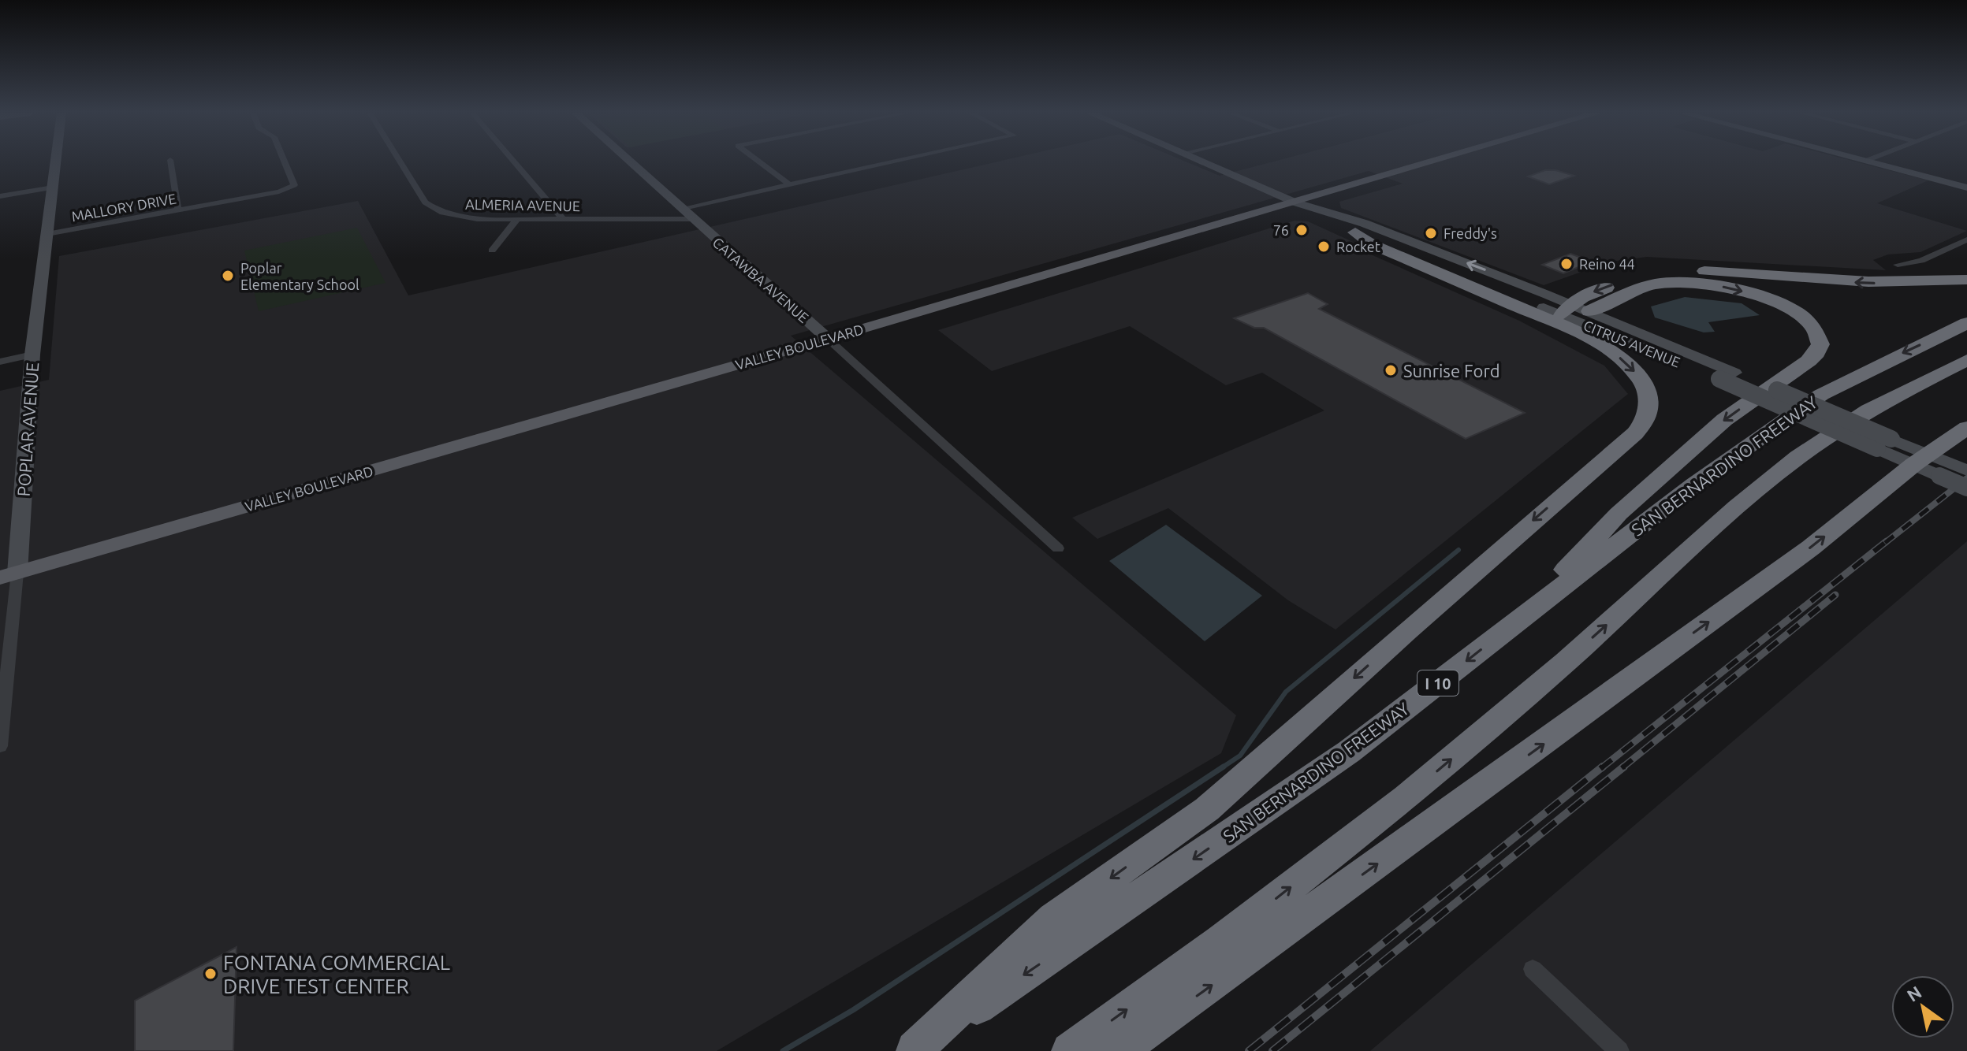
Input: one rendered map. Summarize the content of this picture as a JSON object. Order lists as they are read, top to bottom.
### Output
{
  "streets": {
    "highway": ["SAN BERNARDINO FREEWAY", "I 10"],
    "main road": ["VALLEY BOULEVARD"],
    "street": [
      "ALMERIA AVENUE",
      "MALLORY DRIVE",
      "CATAWBA AVENUE",
      "CITRUS AVENUE",
      "POPLAR AVENUE"
    ]
  },
  "crossings": [
    ["ALMERIA AVENUE", "CATAWBA AVENUE"],
    ["MALLORY DRIVE", "POPLAR AVENUE"],
    ["CATAWBA AVENUE", "VALLEY BOULEVARD"],
    ["CITRUS AVENUE", "VALLEY BOULEVARD"],
    ["VALLEY BOULEVARD", "POPLAR AVENUE"]
  ],
  "places": [
    "76",
    "Freddy's",
    "Rocket",
    "Reino 44",
    "Poplar Elementary School",
    "Sunrise Ford",
    "FONTANA COMMERCIAL DRIVE TEST CENTER"
  ],
  "north": "top left"
}
